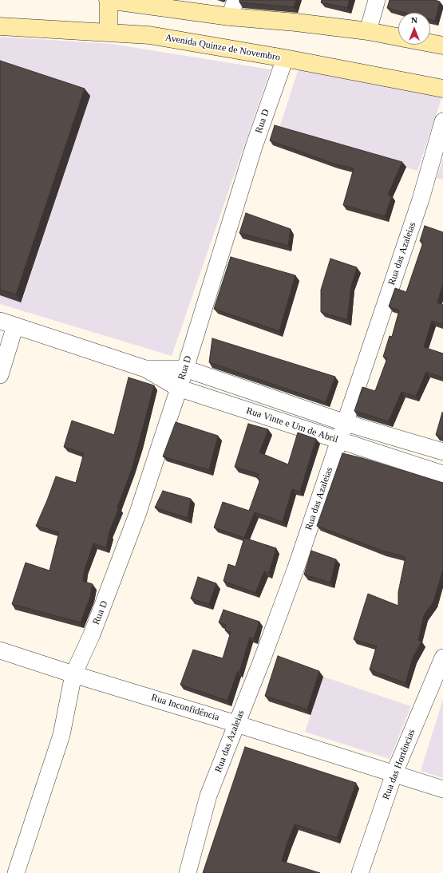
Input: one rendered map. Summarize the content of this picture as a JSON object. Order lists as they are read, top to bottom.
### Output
{
  "streets": {
    "main road": ["Avenida Quinze de Novembro"],
    "street": [
      "Rua D",
      "Rua das Azaleias",
      "Rua Vinte e Um de Abril",
      "Rua Inconfidência",
      "Rua das Hortências"
    ]
  },
  "crossings": [
    ["Avenida Quinze de Novembro", "Rua D"],
    ["Rua D", "Rua Vinte e Um de Abril"],
    ["Rua D", "Rua Inconfidência"],
    ["Rua das Azaleias", "Rua Vinte e Um de Abril"],
    ["Rua das Azaleias", "Rua Inconfidência"],
    ["Rua Inconfidência", "Rua das Hortências"]
  ],
  "north": "top"
}
